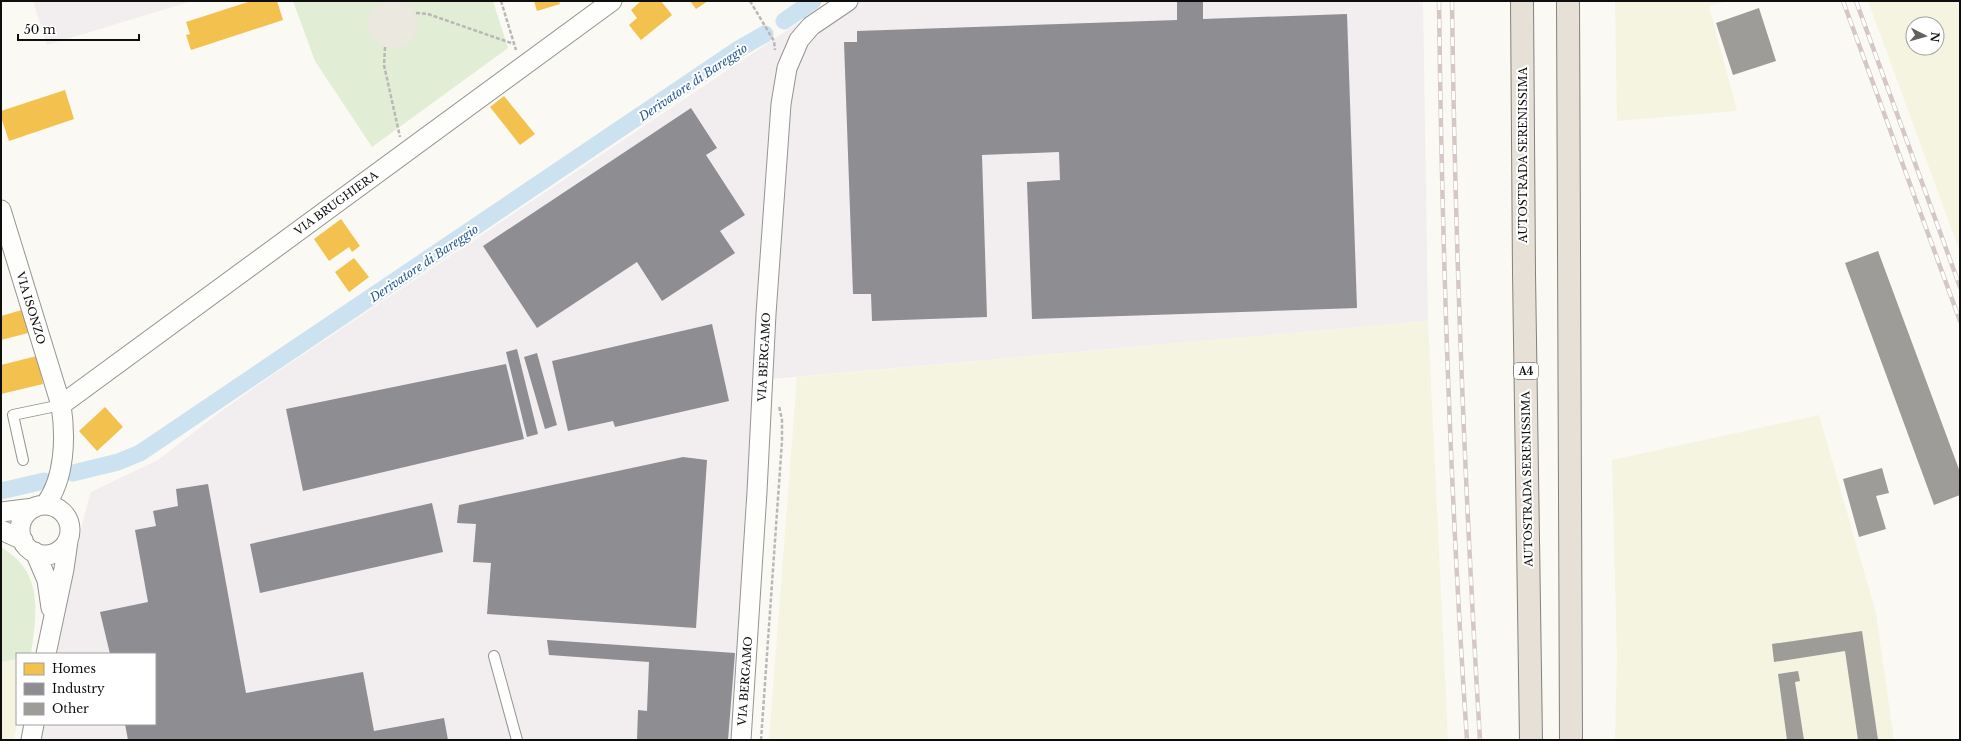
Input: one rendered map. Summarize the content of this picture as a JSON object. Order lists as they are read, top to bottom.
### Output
{
  "streets": {
    "highway": ["AUTOSTRADA SERENISSIMA", "A4"],
    "street": ["VIA BRUGHIERA", "VIA ISONZO", "VIA BERGAMO"]
  },
  "crossings": [
    ["VIA BRUGHIERA", "VIA ISONZO"]
  ],
  "water": ["Derivatore di Bareggio"],
  "legend": ["Homes", "Industry", "Other"],
  "scale_bar": "50 m",
  "north": "right"
}
